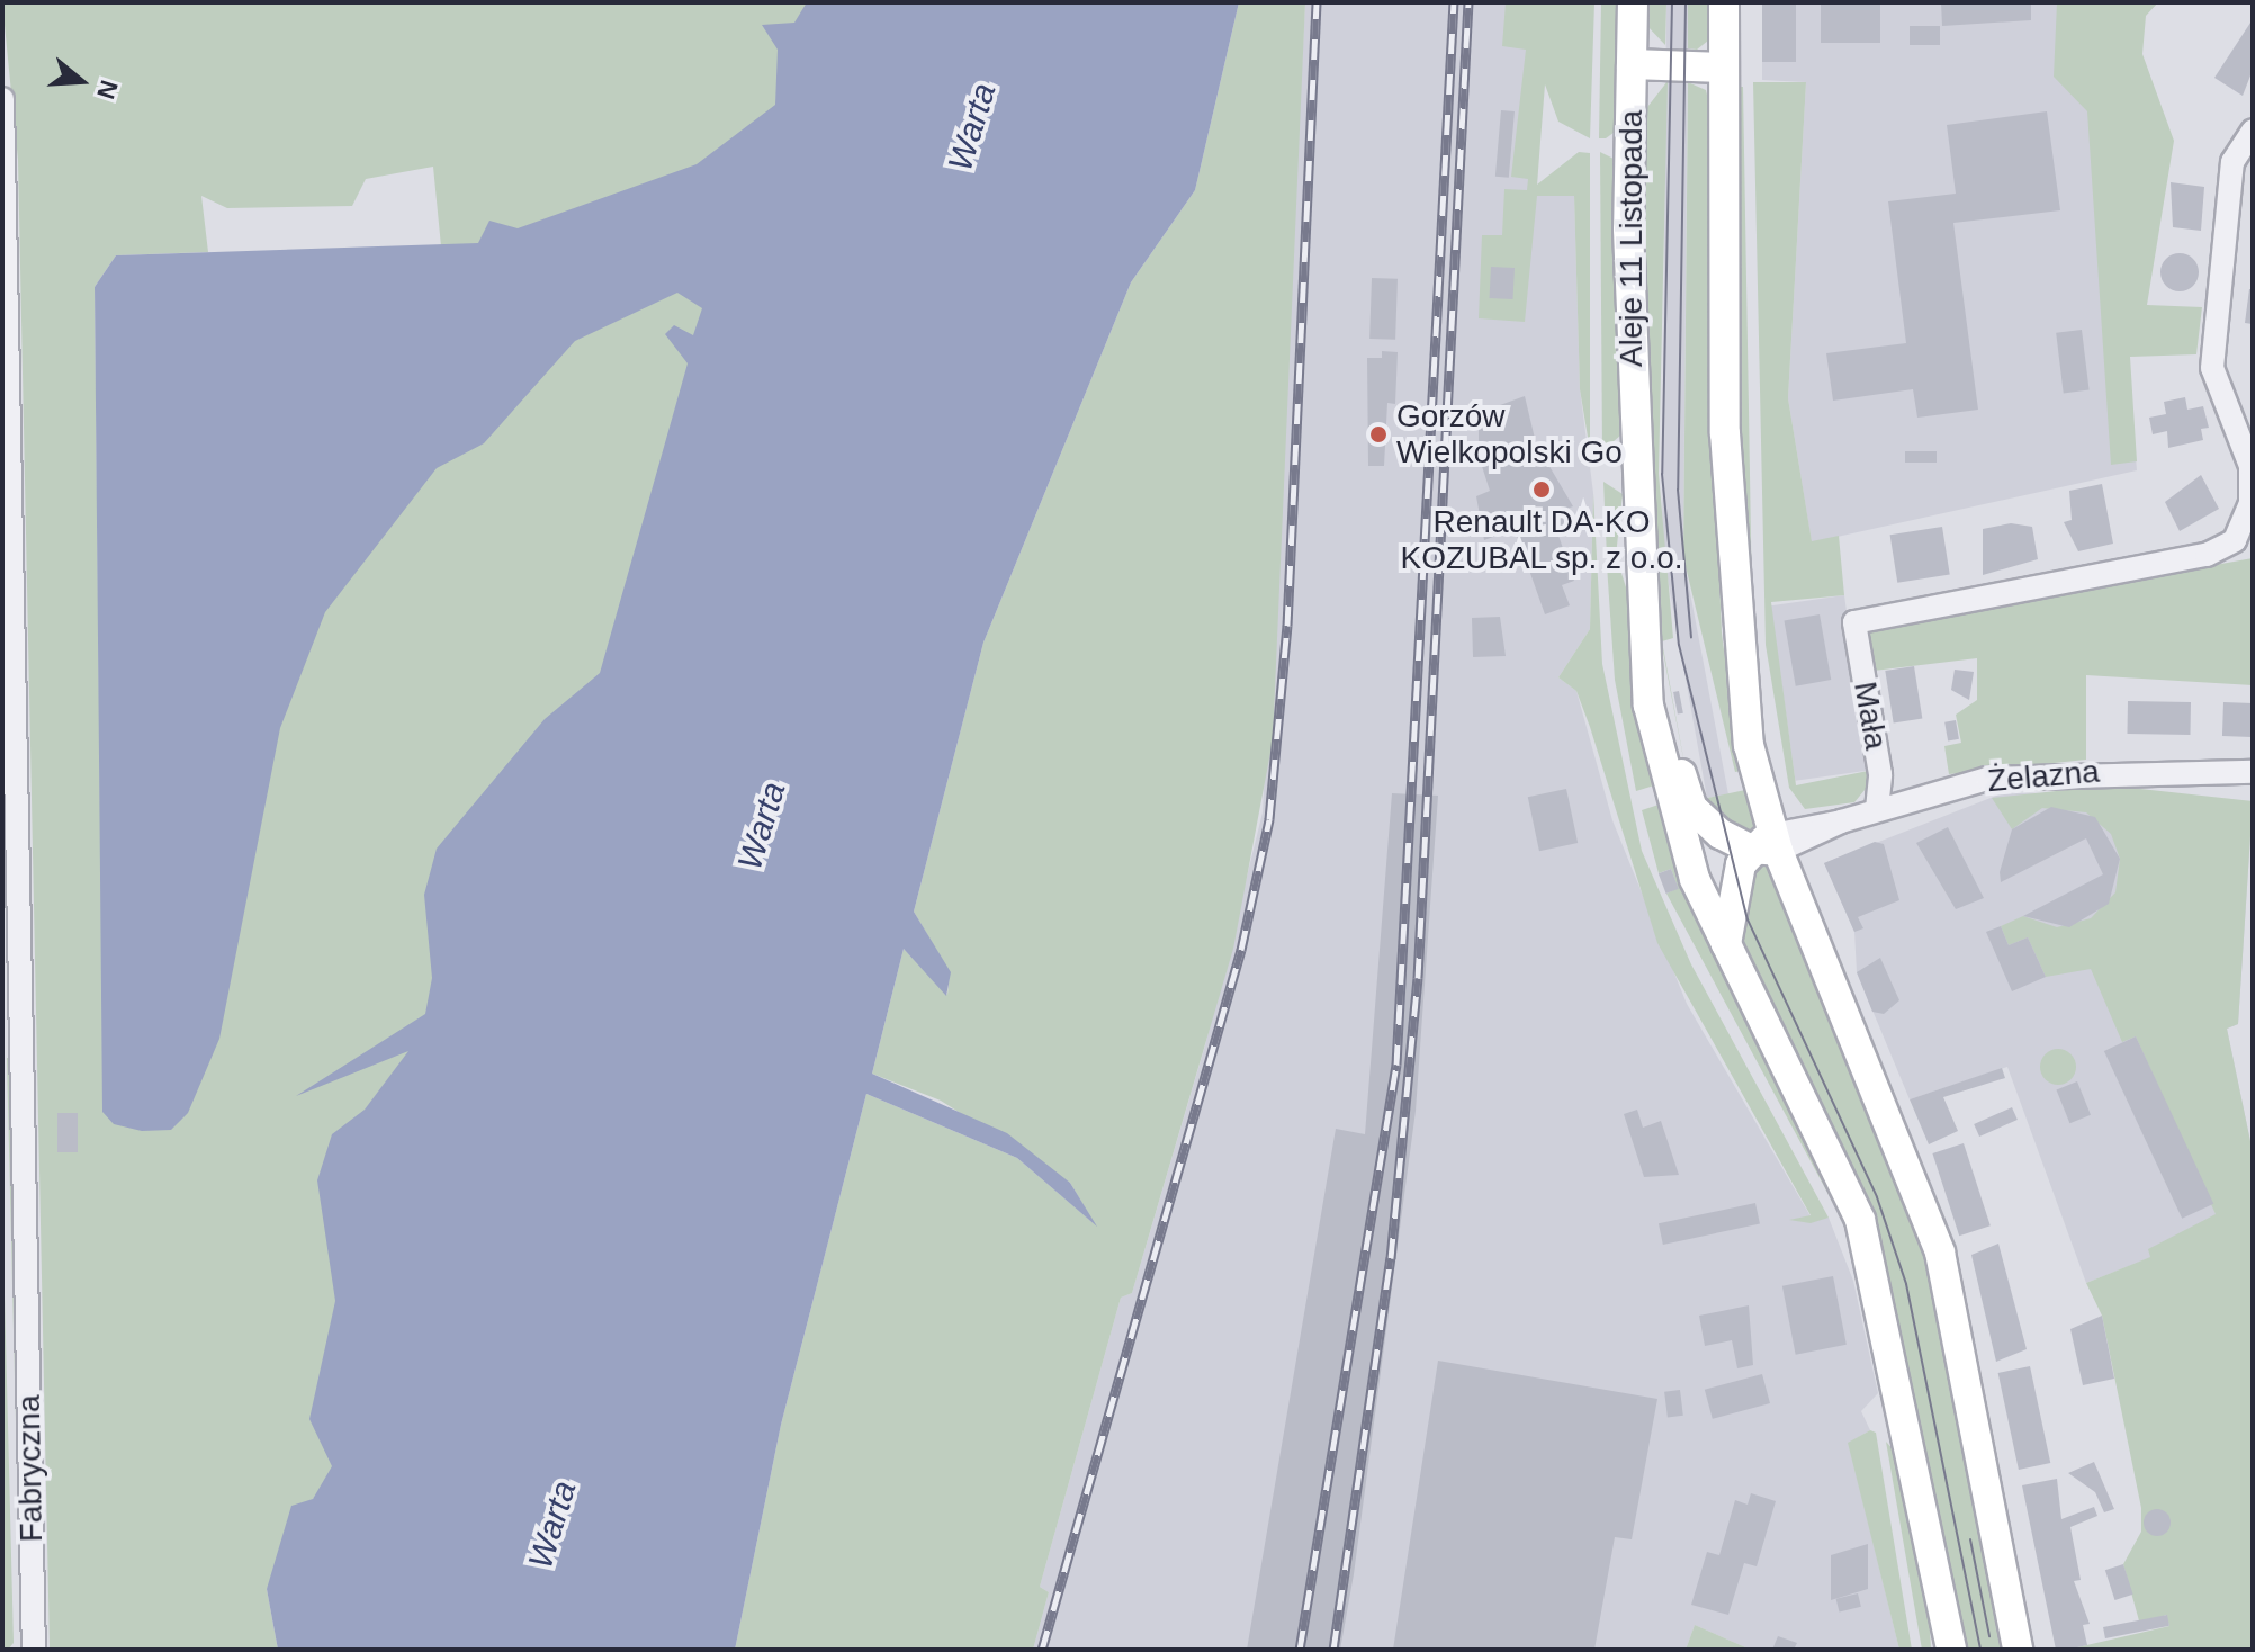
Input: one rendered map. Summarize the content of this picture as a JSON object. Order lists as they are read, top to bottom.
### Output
{
  "streets": {
    "main road": ["Aleje 11 Listopada"],
    "street": ["Mała", "Żelazna", "Fabryczna"]
  },
  "crossings": [
    ["Mała", "Żelazna"]
  ],
  "water": ["Warta"],
  "places": ["Gorzów Wielkopolski Go", "Renault DA-KO KOZUBAL sp. z o.o."],
  "north": "right"
}
